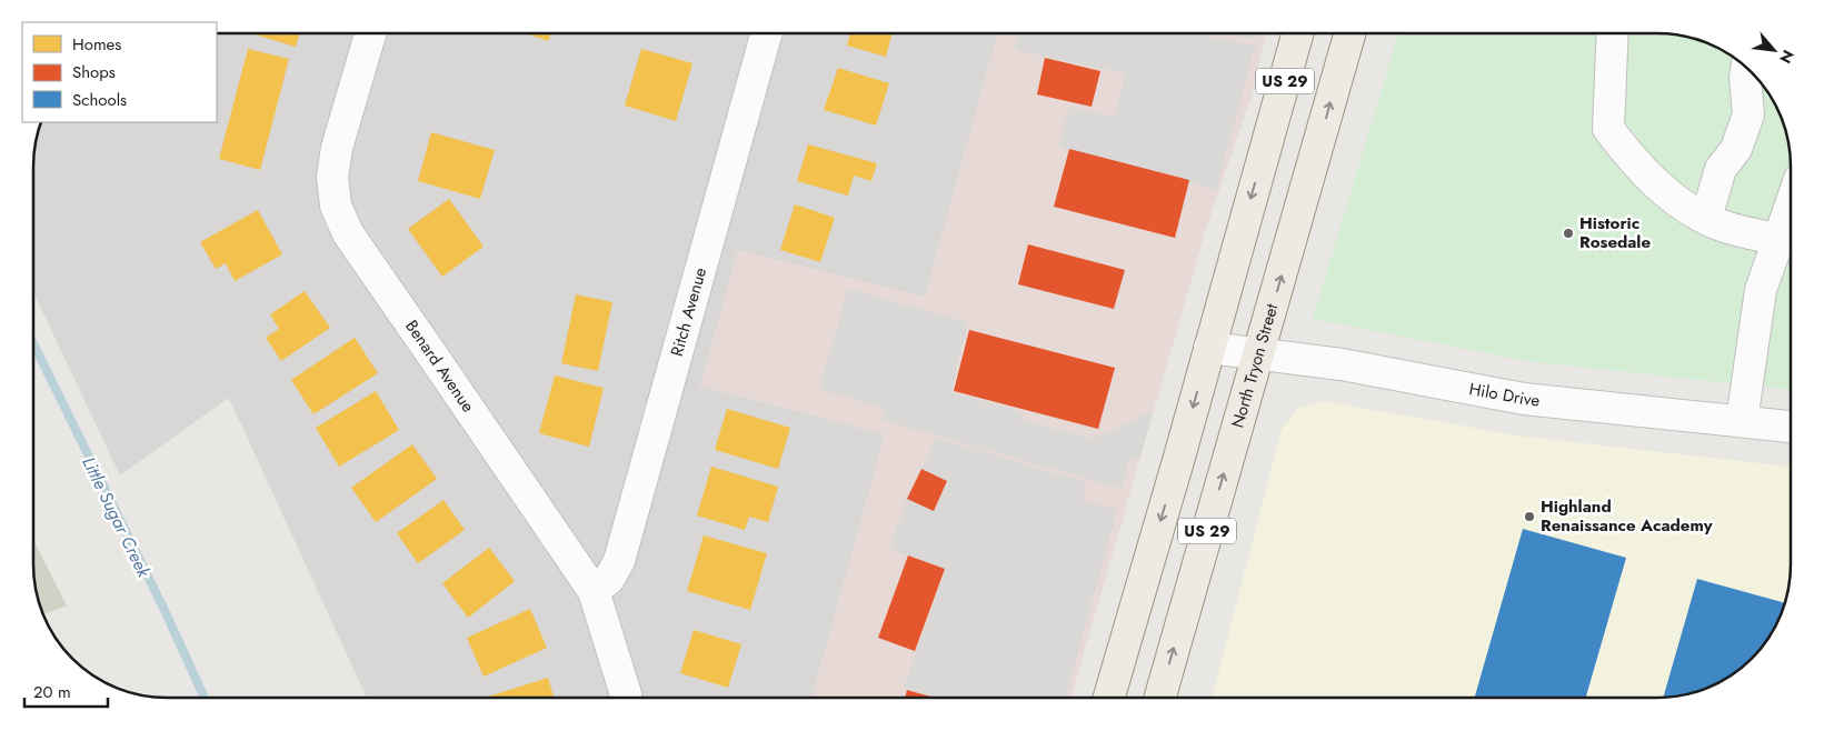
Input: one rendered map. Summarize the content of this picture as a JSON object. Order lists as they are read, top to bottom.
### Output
{
  "streets": {
    "main road": ["US 29", "North Tryon Street"],
    "street": ["Ritch Avenue", "Benard Avenue", "Hilo Drive"]
  },
  "crossings": [
    ["US 29", "Hilo Drive"],
    ["Ritch Avenue", "Benard Avenue"],
    ["North Tryon Street", "Hilo Drive"]
  ],
  "water": ["Little Sugar Creek"],
  "places": ["Historic Rosedale", "Highland Renaissance Academy"],
  "legend": ["Homes", "Shops", "Schools"],
  "scale_bar": "20 m",
  "north": "bottom right"
}
